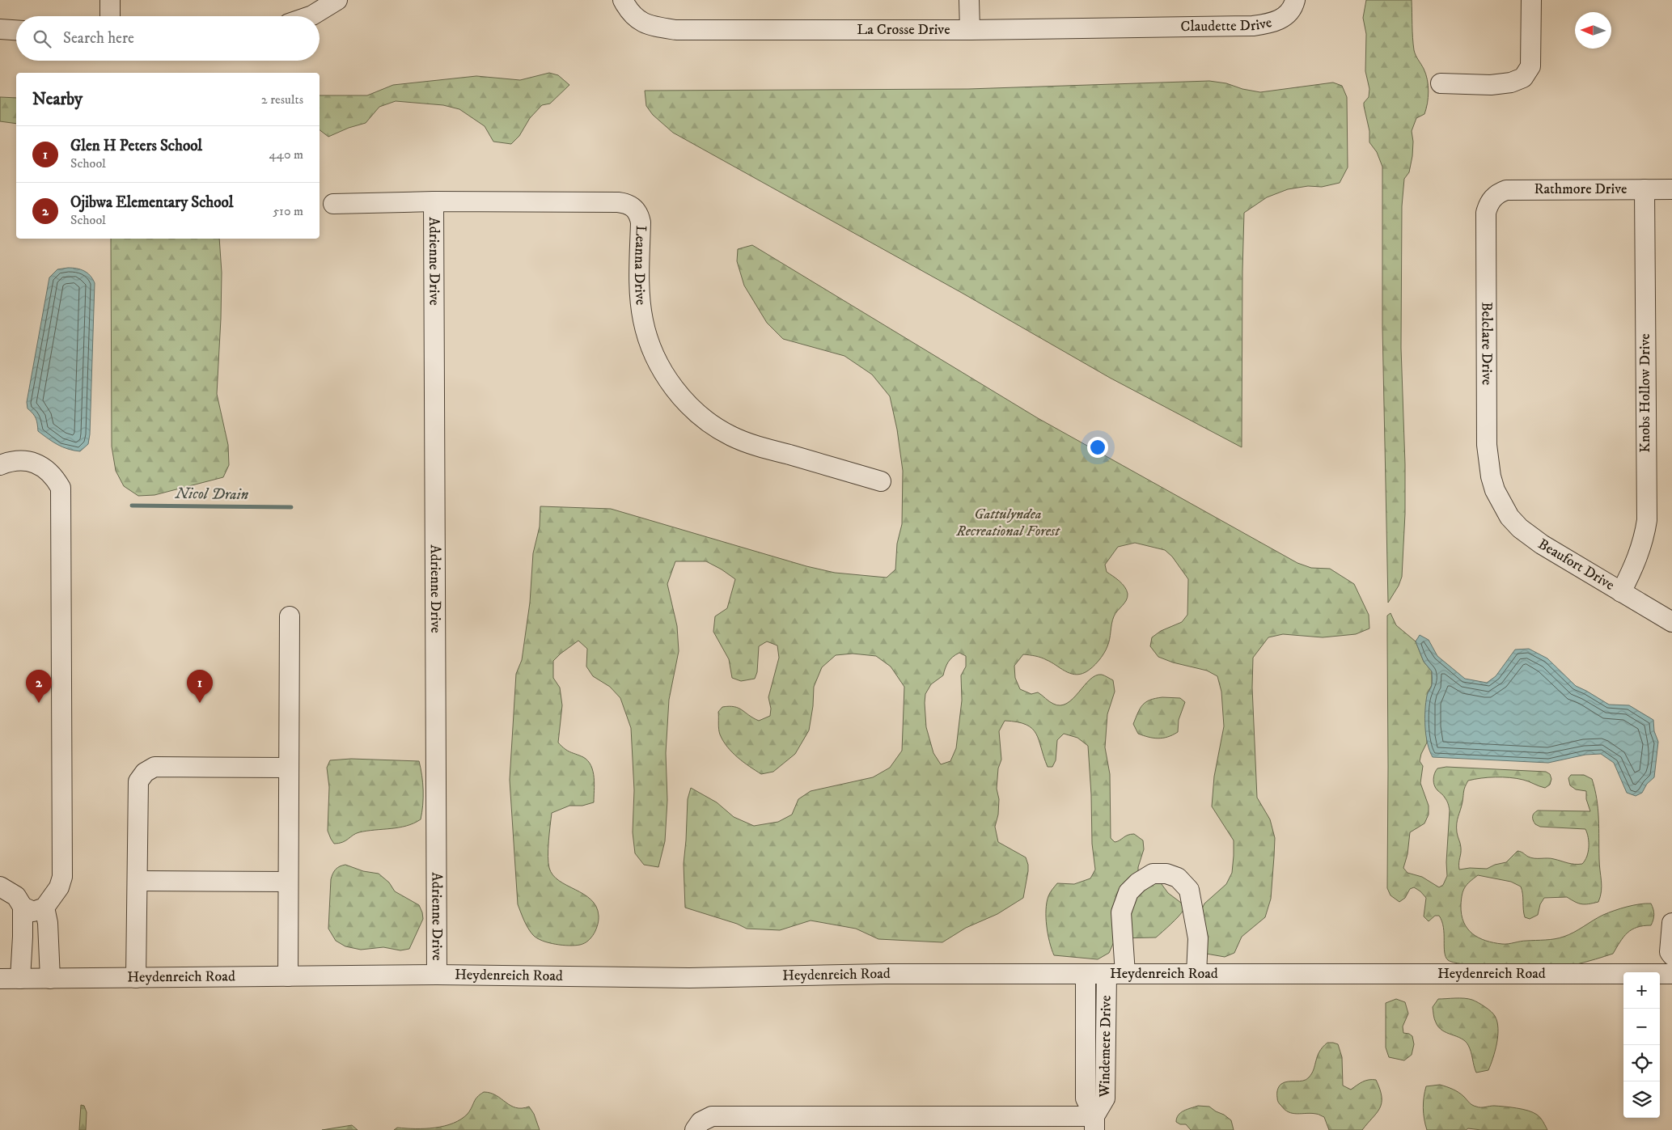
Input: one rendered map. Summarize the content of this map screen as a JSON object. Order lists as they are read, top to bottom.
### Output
{
  "streets": {
    "street": [
      "Claudette Drive",
      "La Crosse Drive",
      "Rathmore Drive",
      "Adrienne Drive",
      "Leanna Drive",
      "Belclare Drive",
      "Knobs Hollow Drive",
      "Beaufort Drive",
      "Heydenreich Road",
      "Windemere Drive"
    ]
  },
  "crossings": [
    ["Claudette Drive", "La Crosse Drive"],
    ["Rathmore Drive", "Belclare Drive"],
    ["Rathmore Drive", "Knobs Hollow Drive"],
    ["Adrienne Drive", "Leanna Drive"],
    ["Adrienne Drive", "Heydenreich Road"],
    ["Belclare Drive", "Beaufort Drive"],
    ["Knobs Hollow Drive", "Beaufort Drive"],
    ["Heydenreich Road", "Windemere Drive"]
  ],
  "water": ["Nicol Drain"],
  "parks": ["Gattulyndea Recreational Forest"],
  "north": "left",
  "page": {
    "search": "Search here",
    "heading": ["Nearby", "2 results"],
    "list": [
      {
        "mark": "1",
        "name": "Glen H Peters School",
        "note": "School",
        "value": "440 m"
      },
      {
        "mark": "2",
        "name": "Ojibwa Elementary School",
        "note": "School",
        "value": "510 m"
      }
    ],
    "pins": ["1", "2"],
    "map_buttons": ["+", "−"]
  }
}
